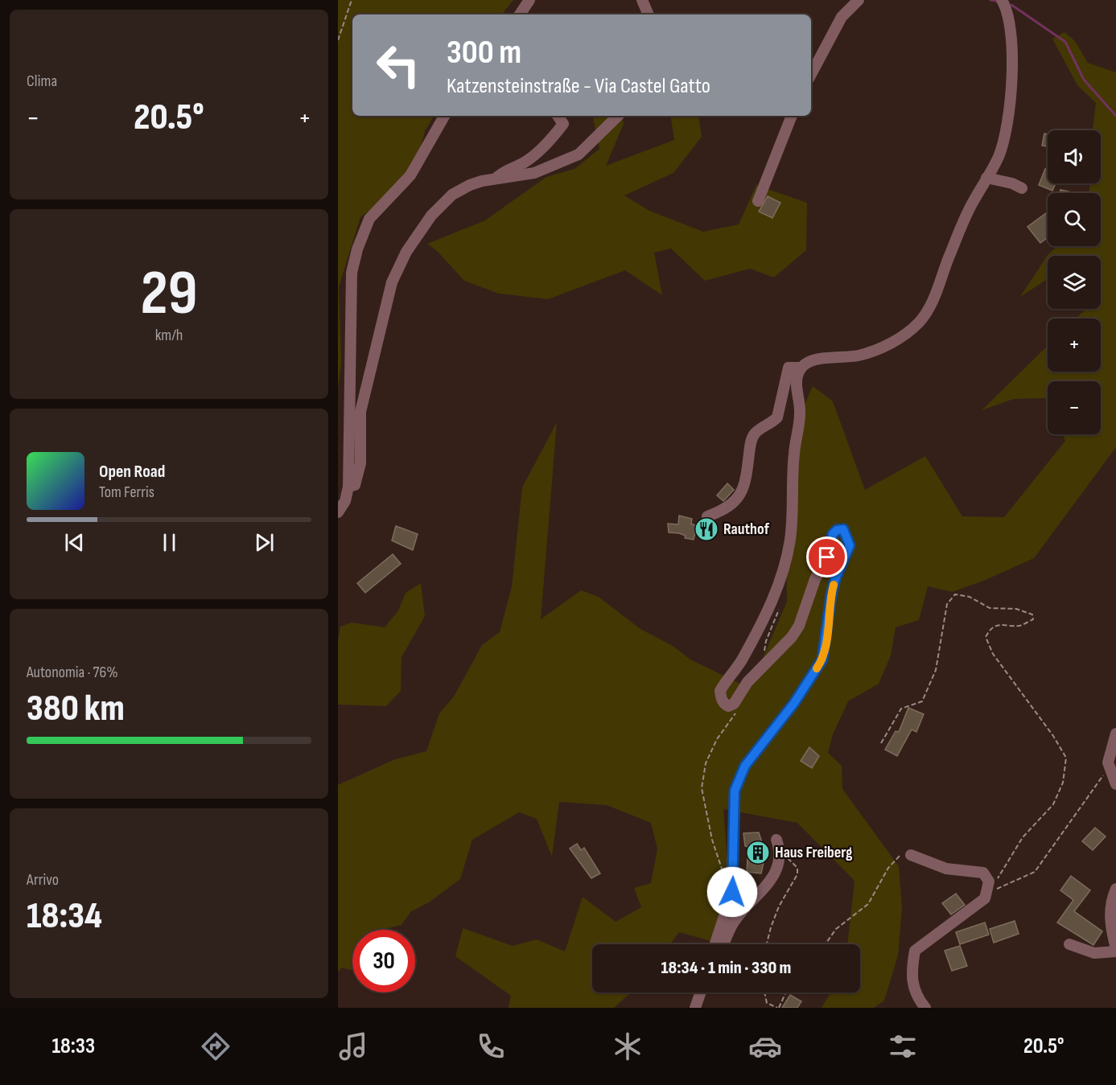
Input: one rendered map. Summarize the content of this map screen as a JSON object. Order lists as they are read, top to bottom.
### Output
{
  "places": {
    "restaurant": ["Rauthof"],
    "building": ["Haus Freiberg"]
  },
  "page": {
    "tile": [
      "Clima",
      ["29", "km/h"],
      ["Autonomia · 76%", "380 km"],
      ["Arrivo", "18:34"]
    ],
    "turn": ["300 m", "Katzensteinstraße - Via Castel Gatto"],
    "heat": ["−", "20.5°", "+"],
    "map_buttons": ["+", "−"],
    "song": ["Open Road", "Tom Ferris"],
    "limit": "30",
    "trip": "18:34 · 1 min · 330 m",
    "tabs": ["18:33", "20.5°"]
  }
}
